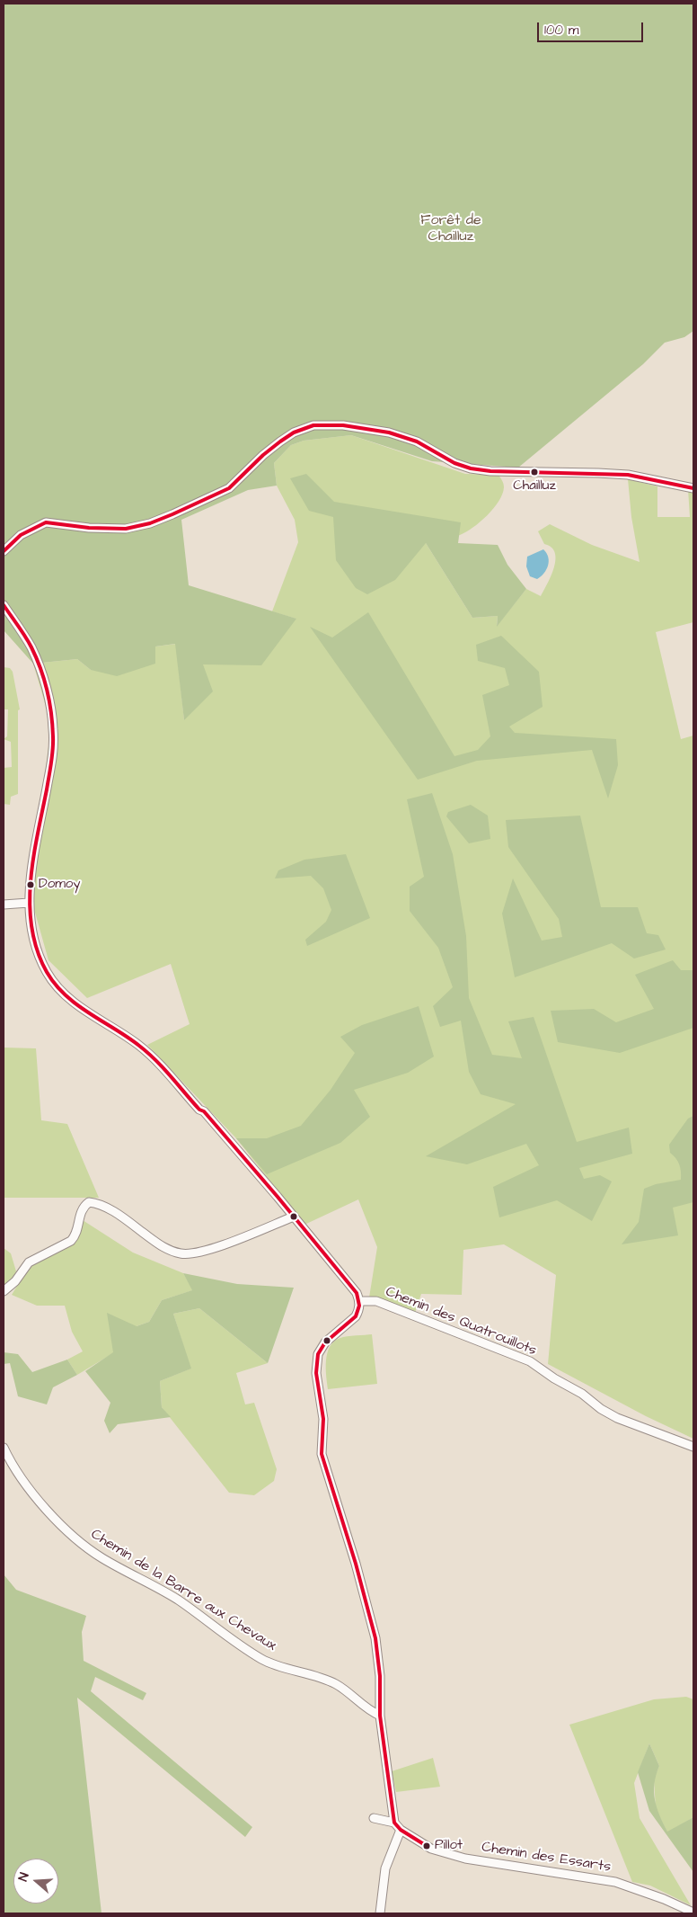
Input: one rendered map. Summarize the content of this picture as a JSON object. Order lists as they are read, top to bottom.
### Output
{
  "streets": {
    "street": ["Chemin des Quatrouillots", "Chemin de la Barre aux Chevaux", "Chemin des Essarts"]
  },
  "parks": ["Forêt de Chailluz"],
  "places": ["Chailluz", "Domoy", "Pillot"],
  "scale_bar": "100 m",
  "north": "left"
}
